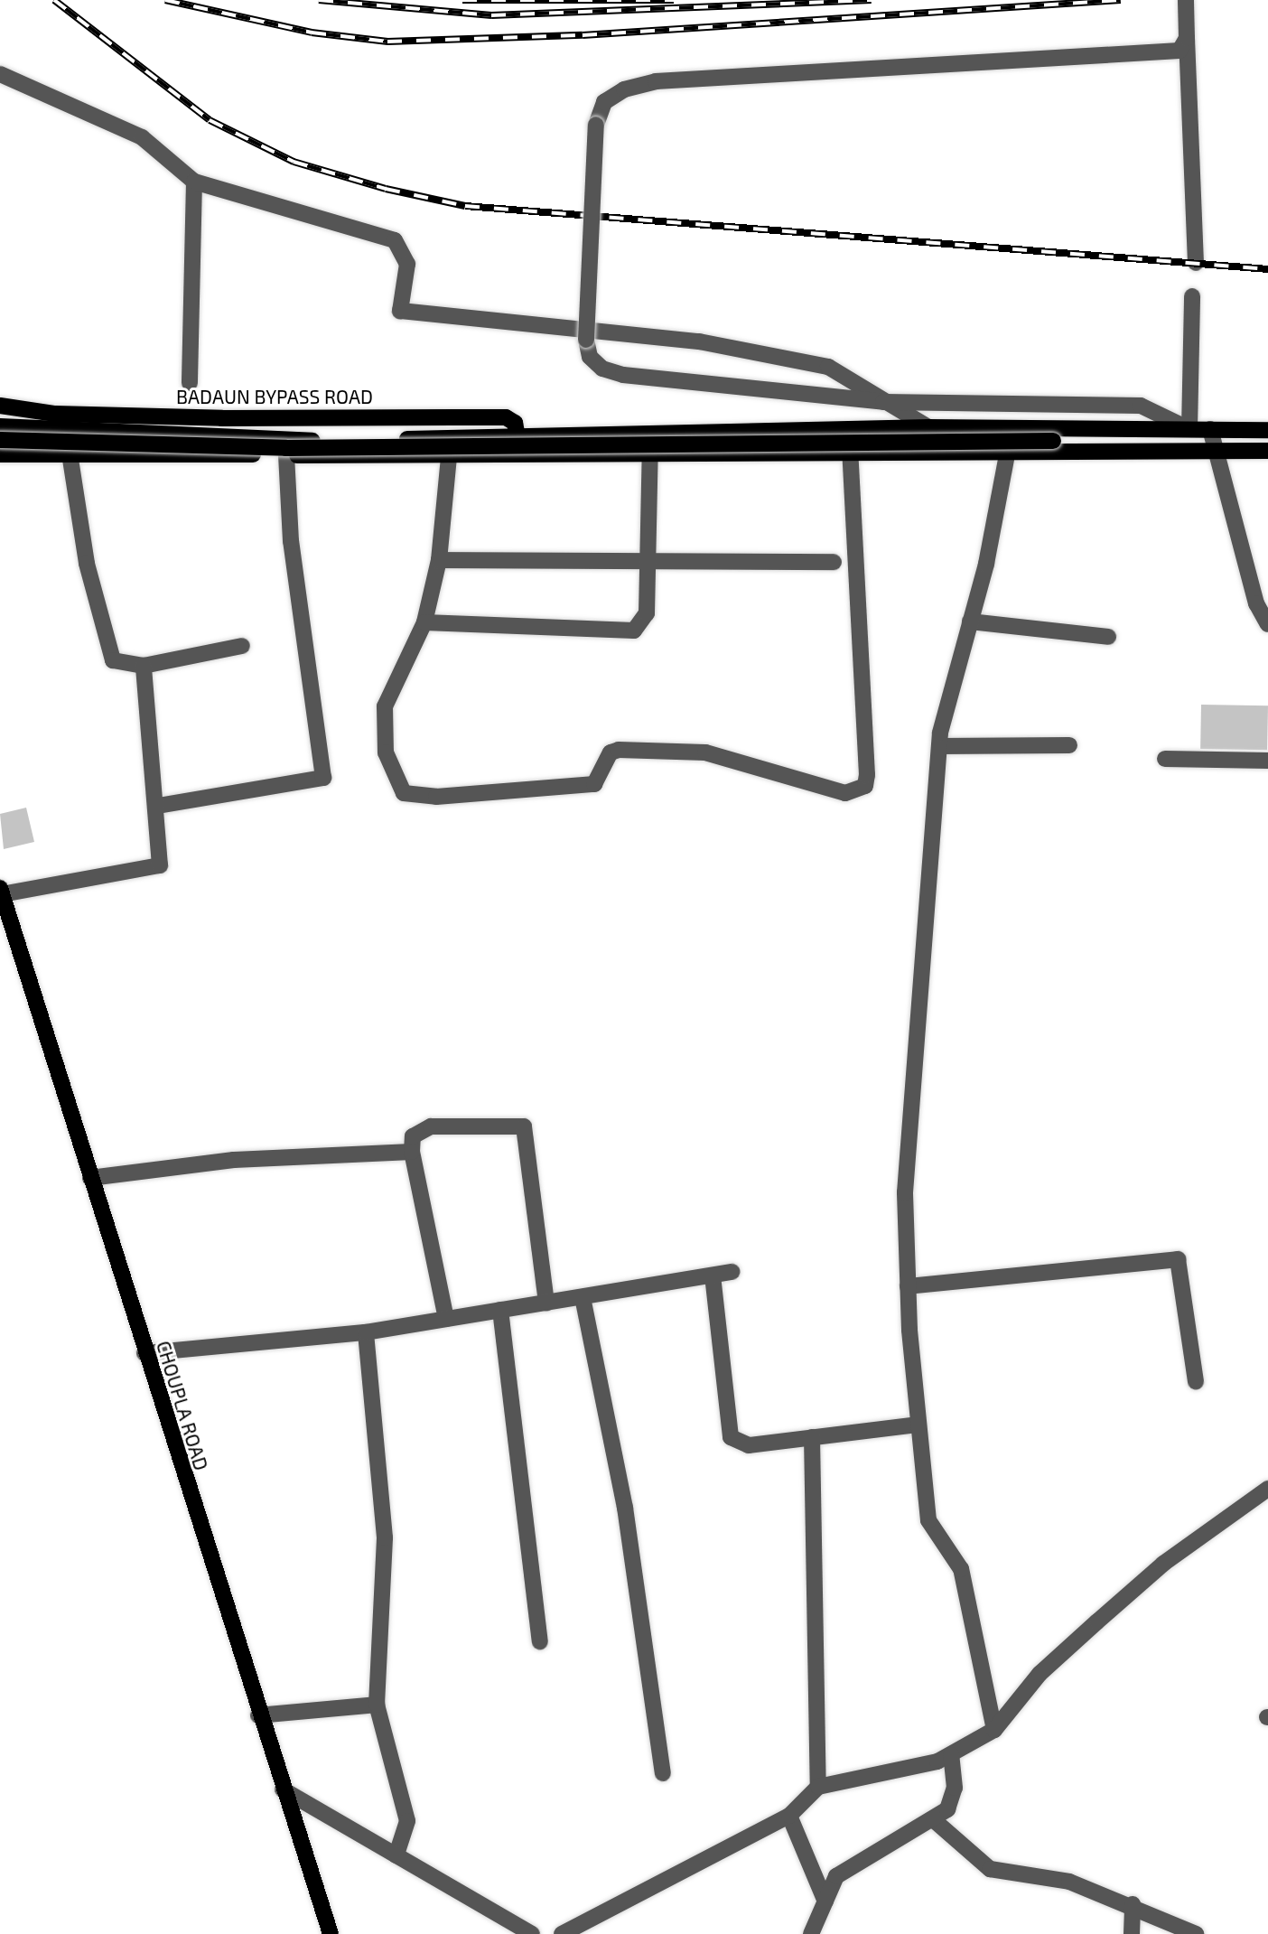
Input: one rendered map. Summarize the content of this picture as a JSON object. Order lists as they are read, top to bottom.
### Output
{
  "streets": {
    "main road": ["BADAUN BYPASS ROAD", "CHOUPLA ROAD"]
  }
}
